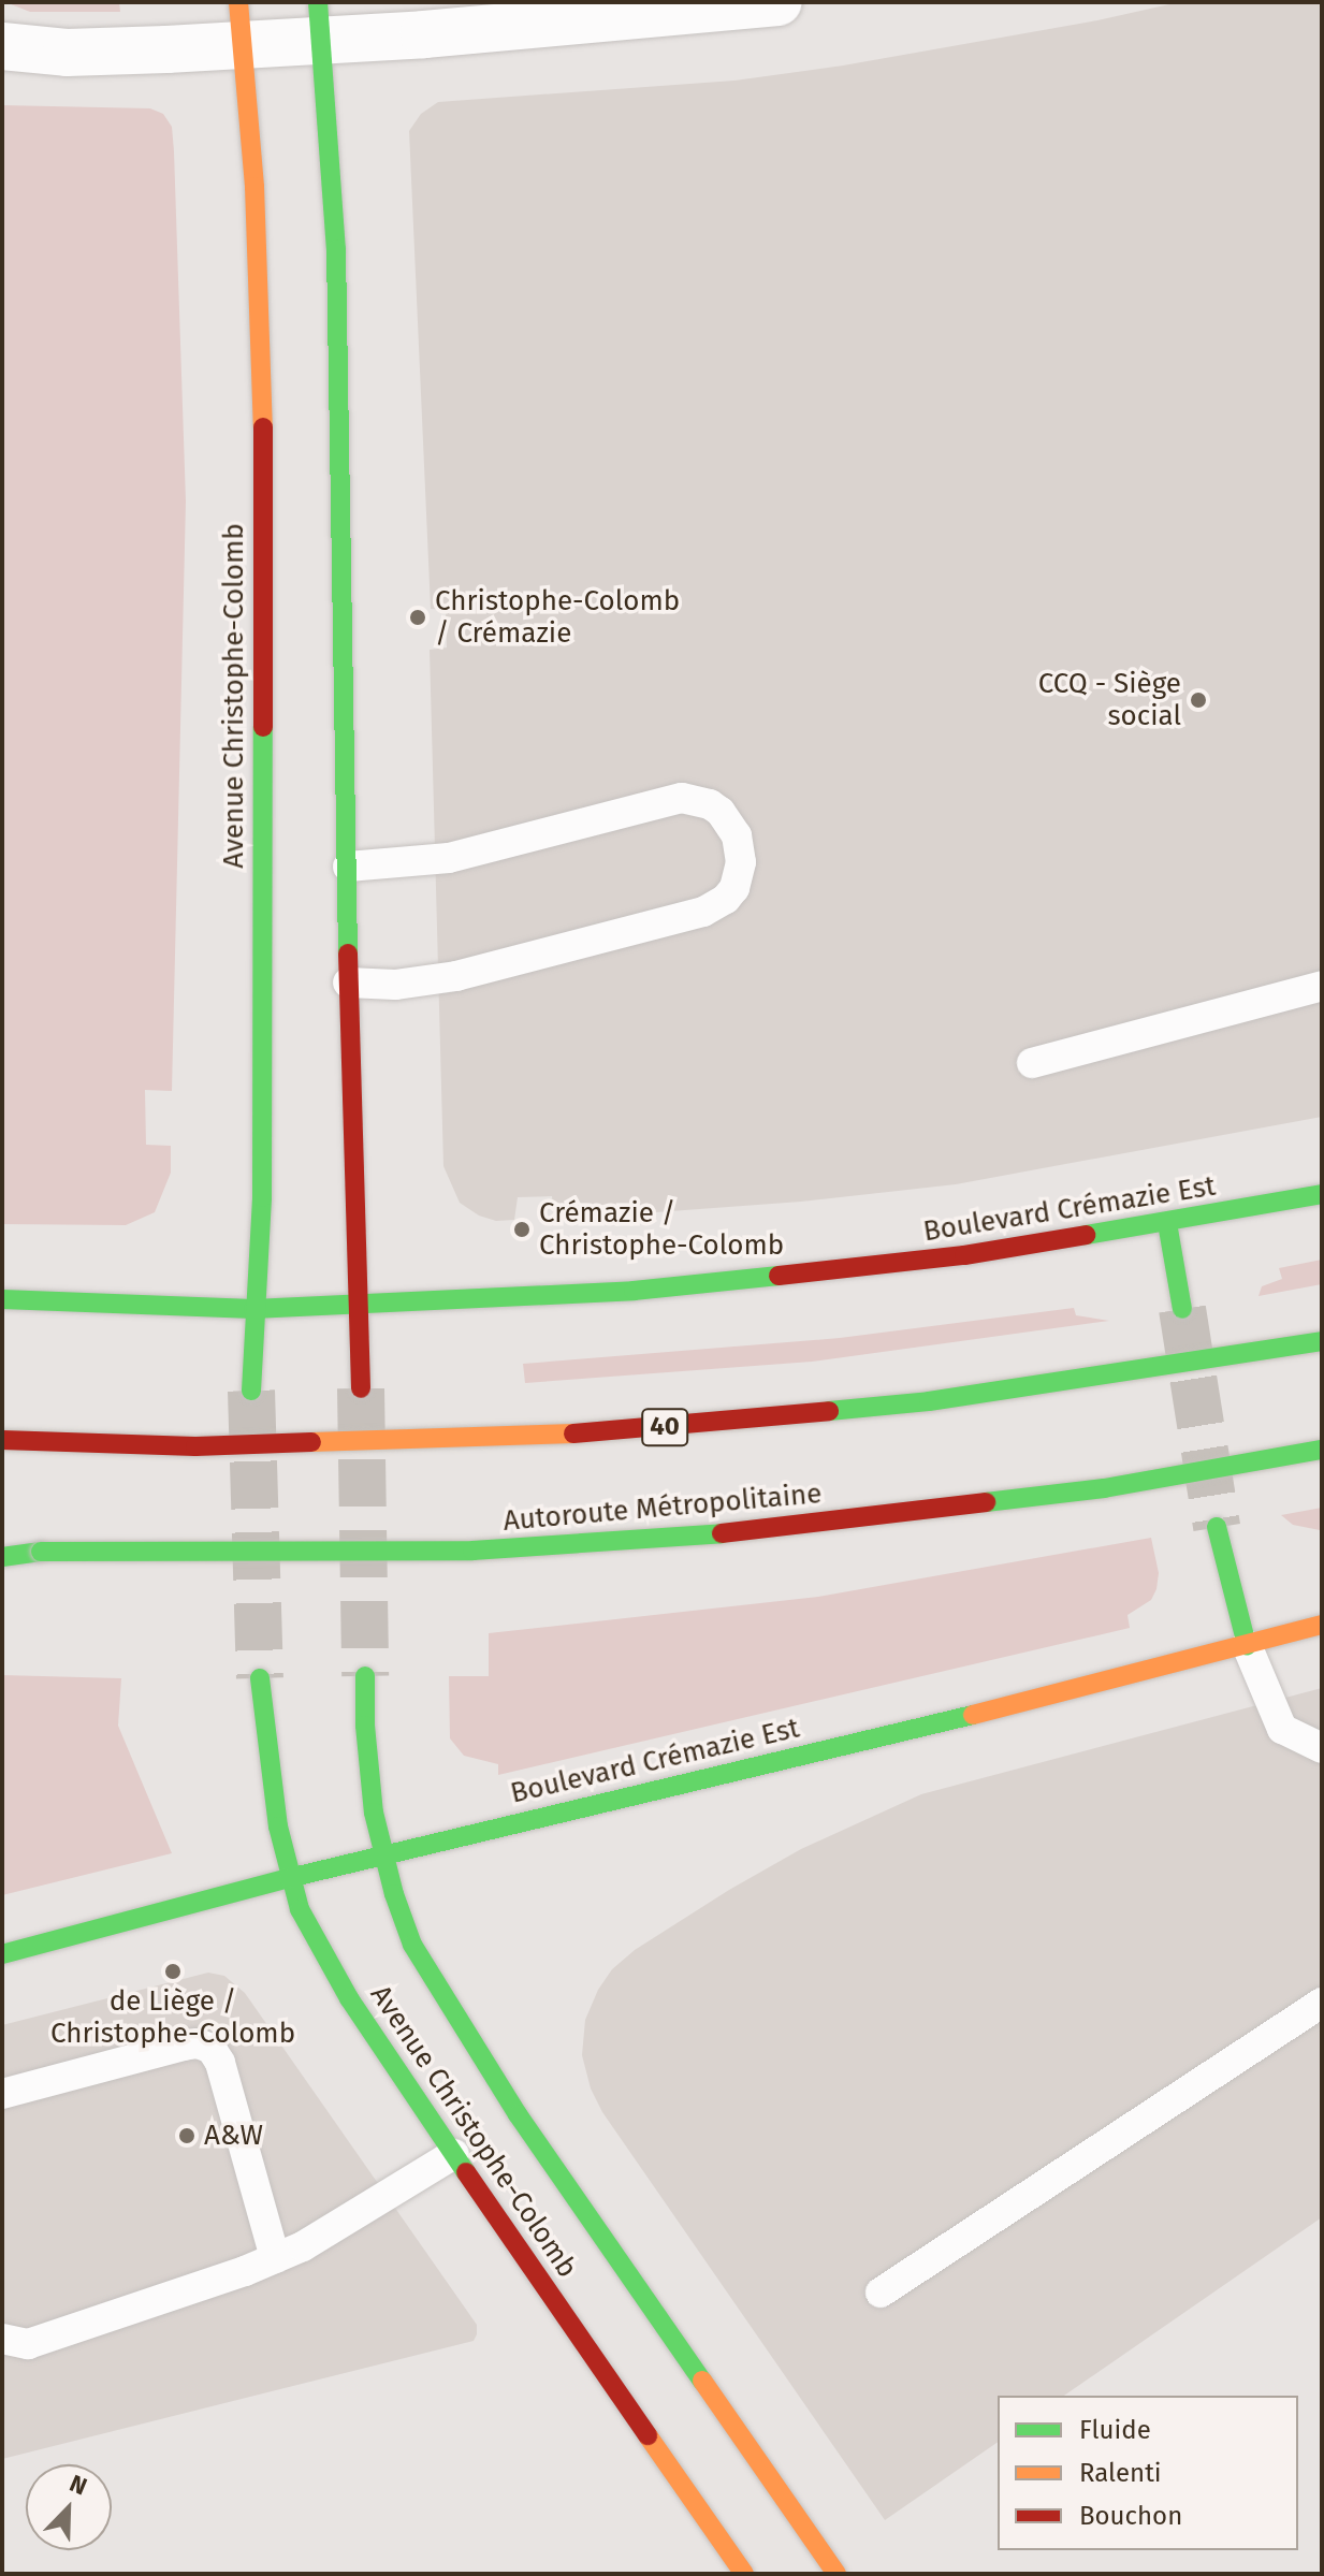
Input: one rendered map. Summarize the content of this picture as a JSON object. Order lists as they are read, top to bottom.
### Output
{
  "streets": {
    "main road": [
      "Avenue Christophe-Colomb",
      "Boulevard Crémazie Est",
      "40",
      "Autoroute Métropolitaine"
    ]
  },
  "crossings": [
    ["Avenue Christophe-Colomb", "Boulevard Crémazie Est"]
  ],
  "places": [
    "Christophe-Colomb / Crémazie",
    "CCQ - Siège social",
    "Crémazie / Christophe-Colomb",
    "de Liège / Christophe-Colomb",
    "A&W"
  ],
  "legend": ["Fluide", "Ralenti", "Bouchon"],
  "north": "top right"
}
